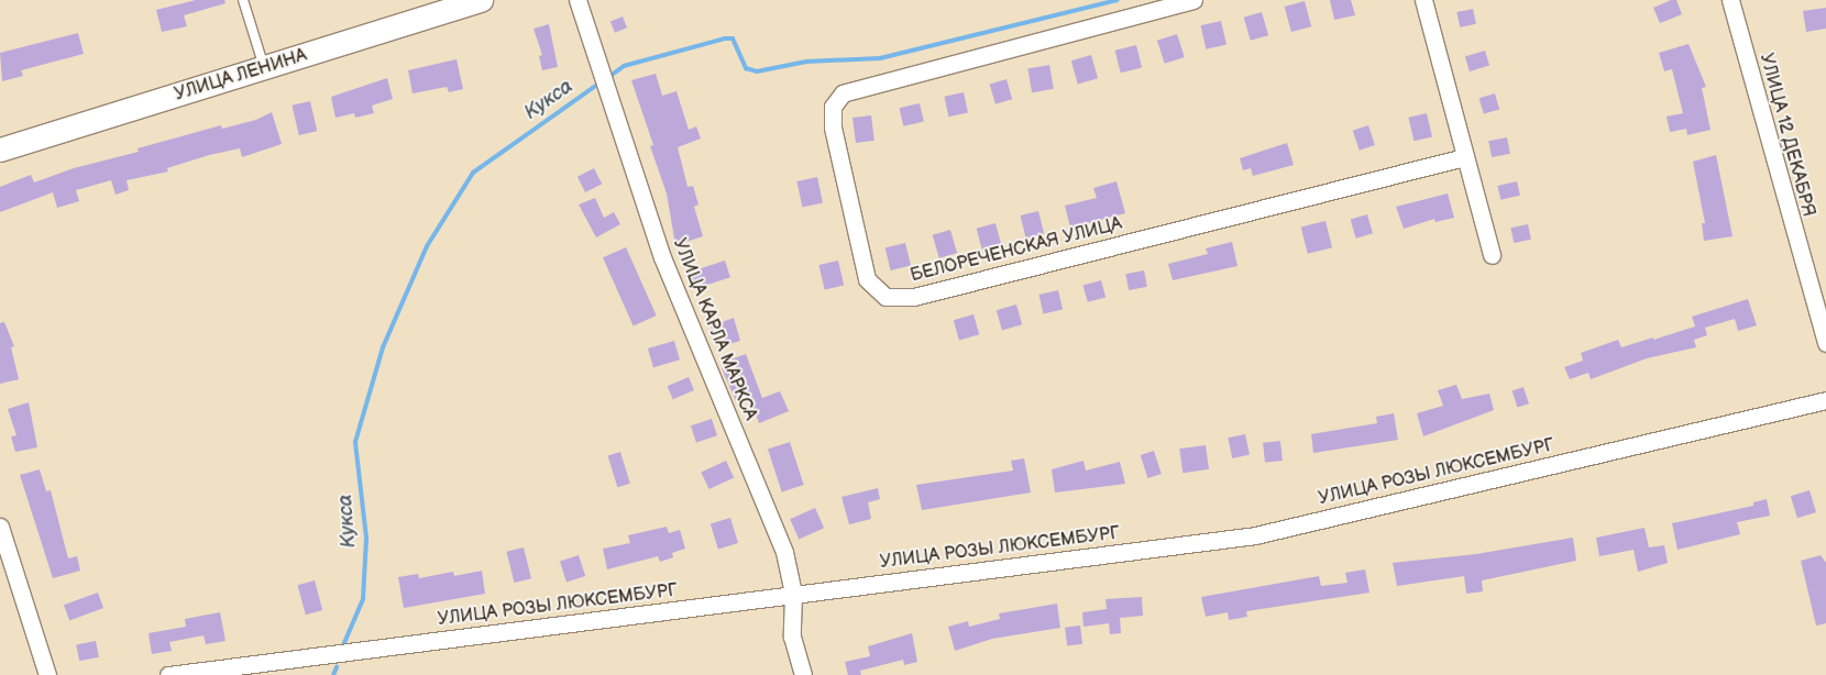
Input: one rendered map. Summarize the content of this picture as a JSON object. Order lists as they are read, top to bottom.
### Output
{
  "streets": {
    "street": [
      "УЛИЦА ЛЕНИНА",
      "УЛИЦА 12 ДЕКАБРЯ",
      "БЕЛОРЕЧЕНСКАЯ УЛИЦА",
      "УЛИЦА КАРЛА МАРКСА",
      "УЛИЦА РОЗЫ ЛЮКСЕМБУРГ"
    ]
  },
  "crossings": [
    ["УЛИЦА КАРЛА МАРКСА", "УЛИЦА РОЗЫ ЛЮКСЕМБУРГ"]
  ],
  "water": ["Кукса"]
}
